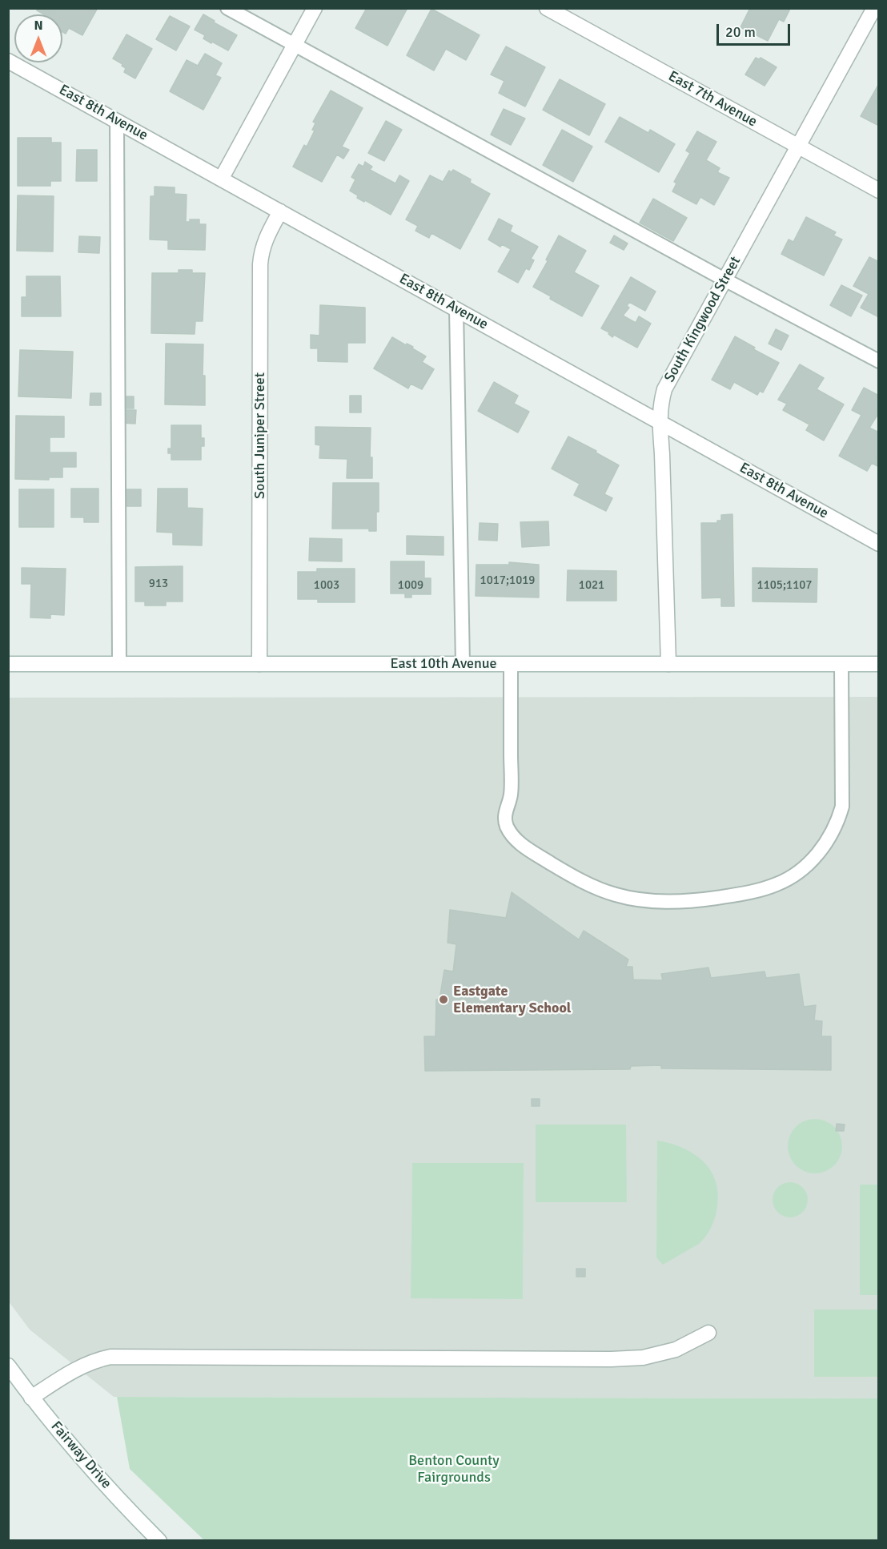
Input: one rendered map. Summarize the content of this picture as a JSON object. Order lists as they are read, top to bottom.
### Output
{
  "streets": {
    "street": [
      "East 7th Avenue",
      "East 8th Avenue",
      "South Kingwood Street",
      "South Juniper Street",
      "East 10th Avenue",
      "Fairway Drive"
    ]
  },
  "crossings": [
    ["East 7th Avenue", "South Kingwood Street"],
    ["East 8th Avenue", "South Kingwood Street"],
    ["East 8th Avenue", "South Juniper Street"],
    ["South Kingwood Street", "East 10th Avenue"],
    ["South Juniper Street", "East 10th Avenue"]
  ],
  "parks": ["Benton County Fairgrounds"],
  "places": ["Eastgate Elementary School"],
  "house_numbers": [
    "1017;1019",
    "913",
    "1003",
    "1009",
    "1021",
    "1105;1107"
  ],
  "scale_bar": "20 m",
  "north": "top"
}
